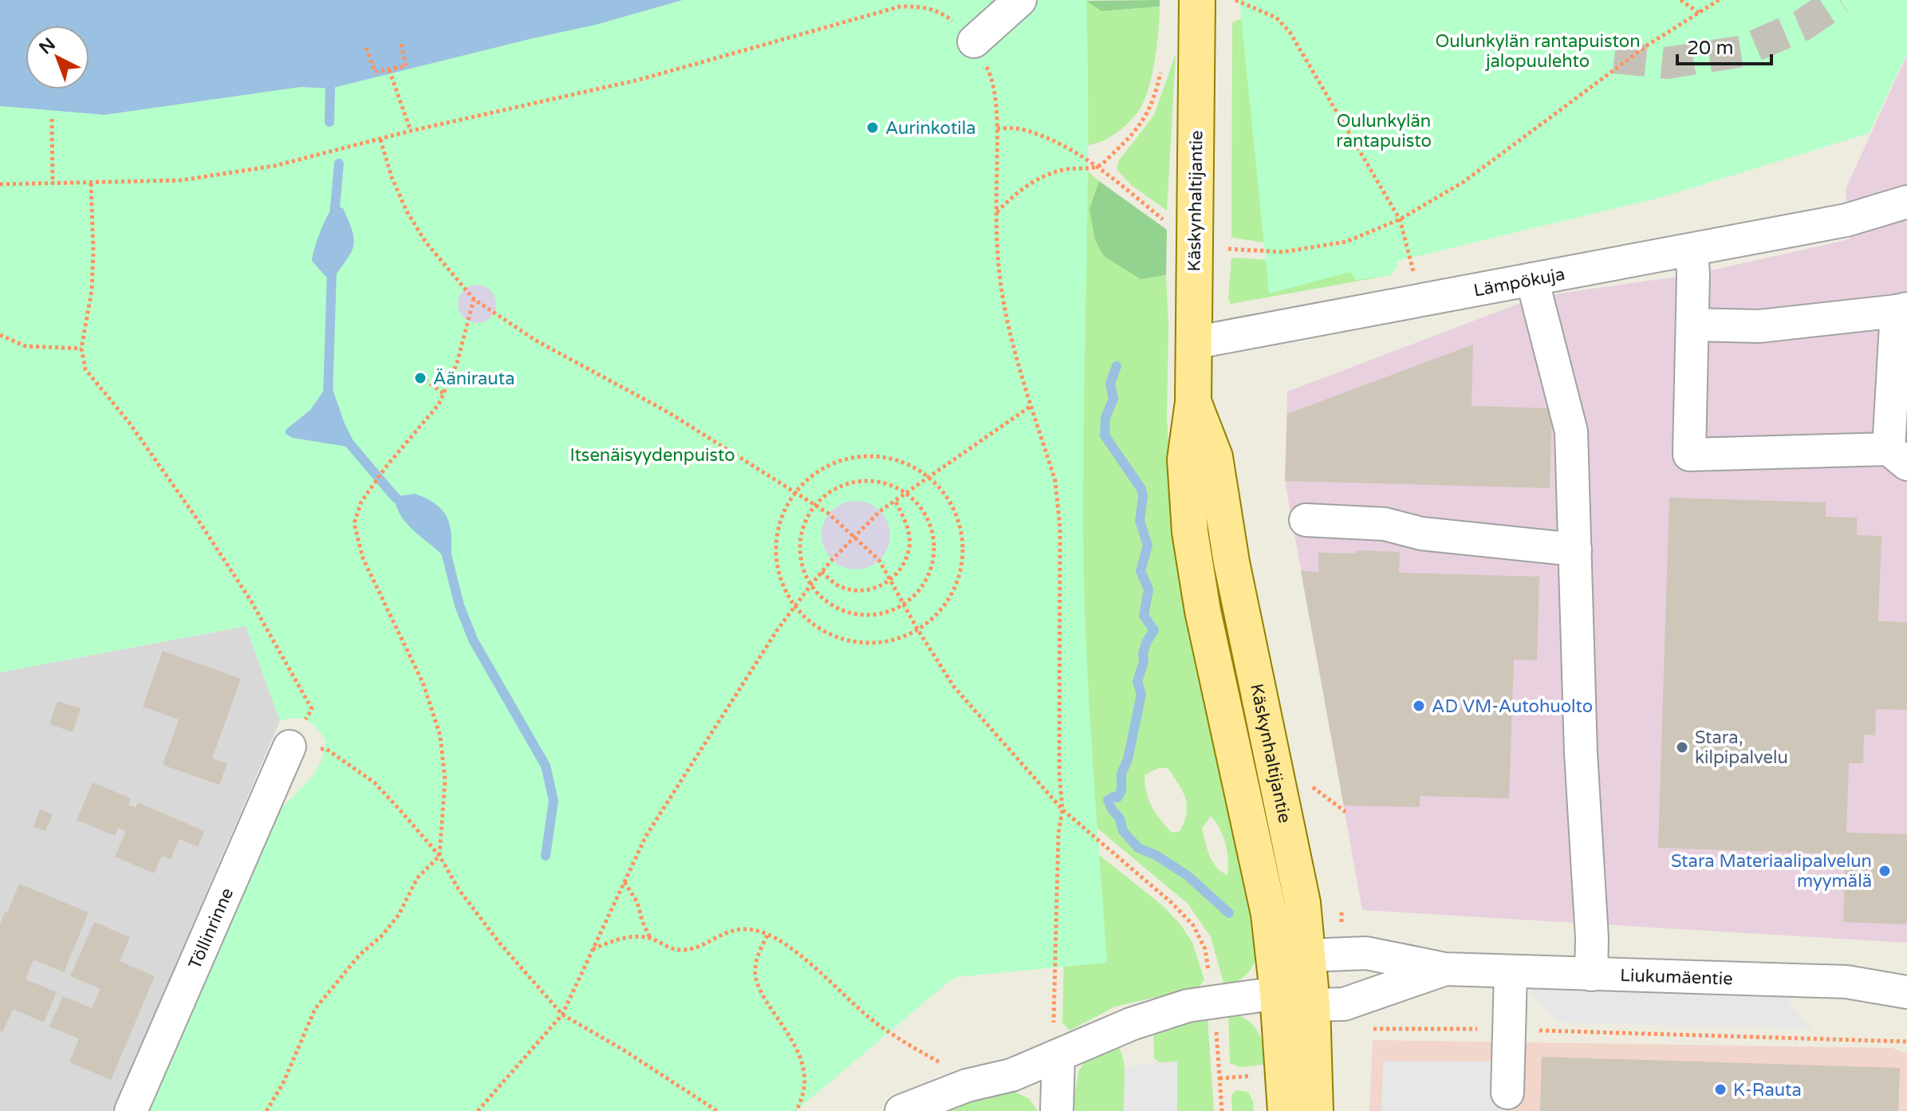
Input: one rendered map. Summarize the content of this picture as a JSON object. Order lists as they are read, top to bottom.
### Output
{
  "streets": {
    "main road": ["Käskynhaltijantie"],
    "street": ["Lämpökuja", "Töllinrinne", "Liukumäentie"]
  },
  "crossings": [
    ["Käskynhaltijantie", "Lämpökuja"],
    ["Käskynhaltijantie", "Liukumäentie"]
  ],
  "parks": ["Oulunkylän rantapuiston jalopuulehto", "Oulunkylän rantapuisto", "Itsenäisyydenpuisto"],
  "places": [
    "Aurinkotila",
    "Äänirauta",
    "AD VM-Autohuolto",
    "Stara, kilpipalvelu",
    "Stara Materiaalipalvelun myymälä",
    "K-Rauta"
  ],
  "scale_bar": "20 m",
  "north": "top left"
}
